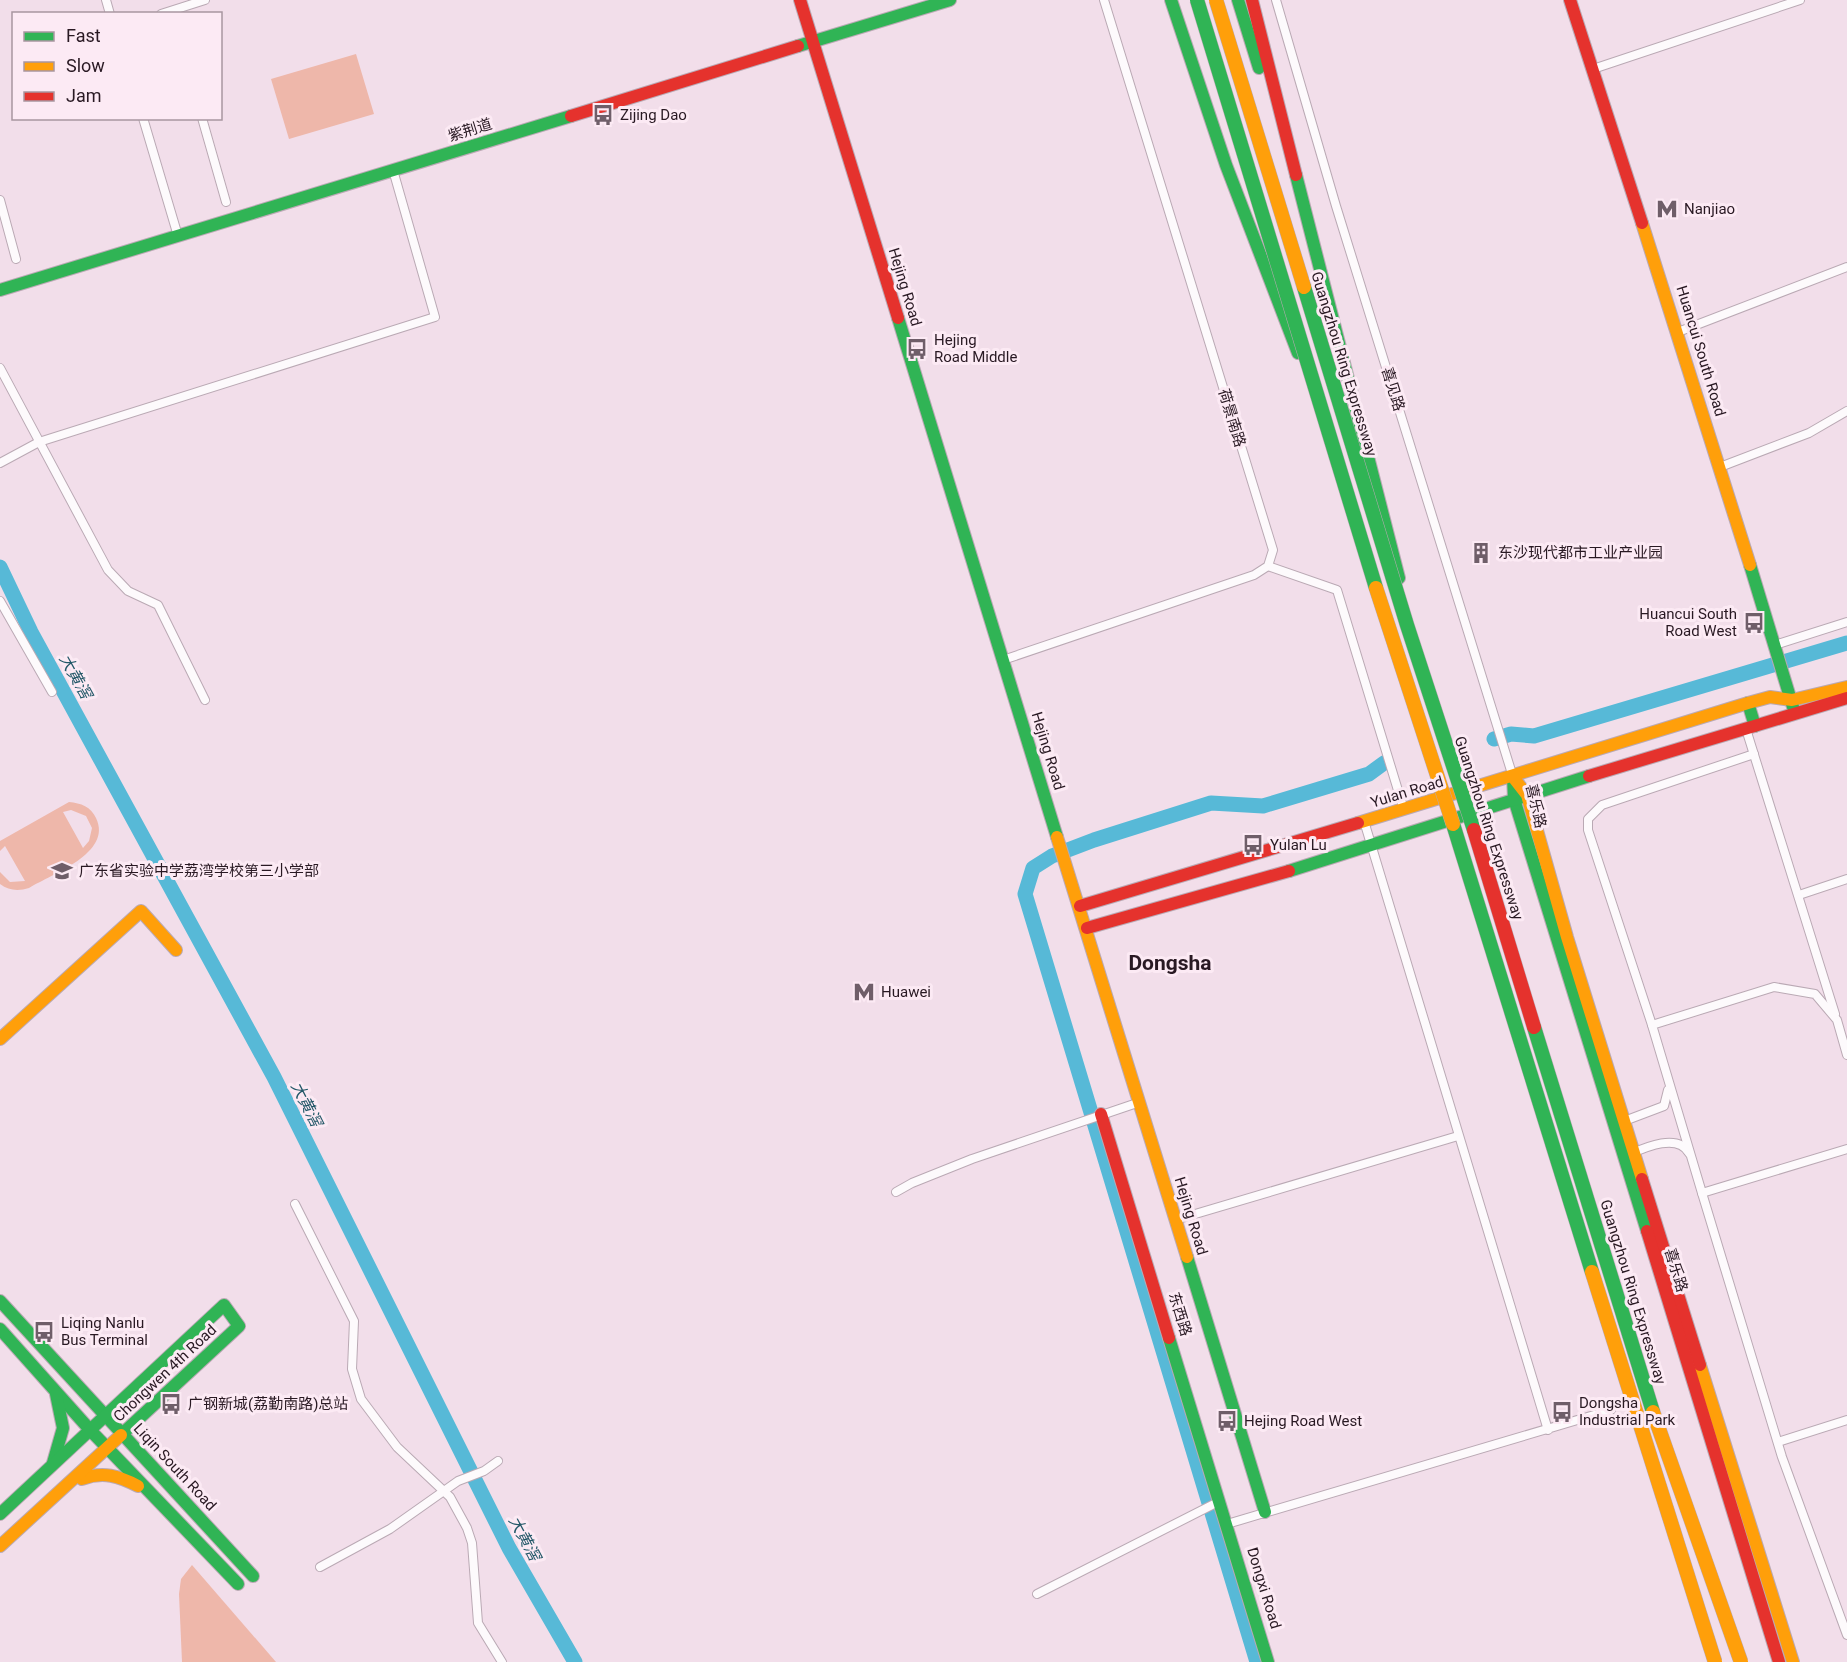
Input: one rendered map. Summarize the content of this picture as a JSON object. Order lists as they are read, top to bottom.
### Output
{
  "streets": {
    "main road": [
      "紫荆道",
      "Hejing Road",
      "Huancui South Road",
      "Guangzhou Ring Expressway",
      "Yulan Road",
      "喜乐路",
      "东西路",
      "Chongwen 4th Road",
      "Liqin South Road",
      "Dongxi Road"
    ],
    "street": ["喜见路", "荷景南路"]
  },
  "crossings": [
    ["紫荆道", "Hejing Road"],
    ["Hejing Road", "Yulan Road"],
    ["Huancui South Road", "Yulan Road"],
    ["喜见路", "Yulan Road"],
    ["喜见路", "喜乐路"],
    ["Yulan Road", "喜乐路"],
    ["东西路", "Dongxi Road"],
    ["Chongwen 4th Road", "Liqin South Road"]
  ],
  "districts": ["Dongsha"],
  "water": ["大黄滘"],
  "places": {
    "bus stop": [
      "Zijing Dao",
      "Hejing Road Middle",
      "Huancui South Road West",
      "Yulan Lu",
      "Liqing Nanlu Bus Terminal",
      "广钢新城(荔勤南路)总站",
      "Dongsha Industrial Park",
      "Hejing Road West"
    ],
    "metro station": ["Nanjiao", "Huawei"],
    "building": ["东沙现代都市工业产业园"],
    "school or university": ["广东省实验中学荔湾学校第三小学部"]
  },
  "legend": ["Fast", "Slow", "Jam"]
}
